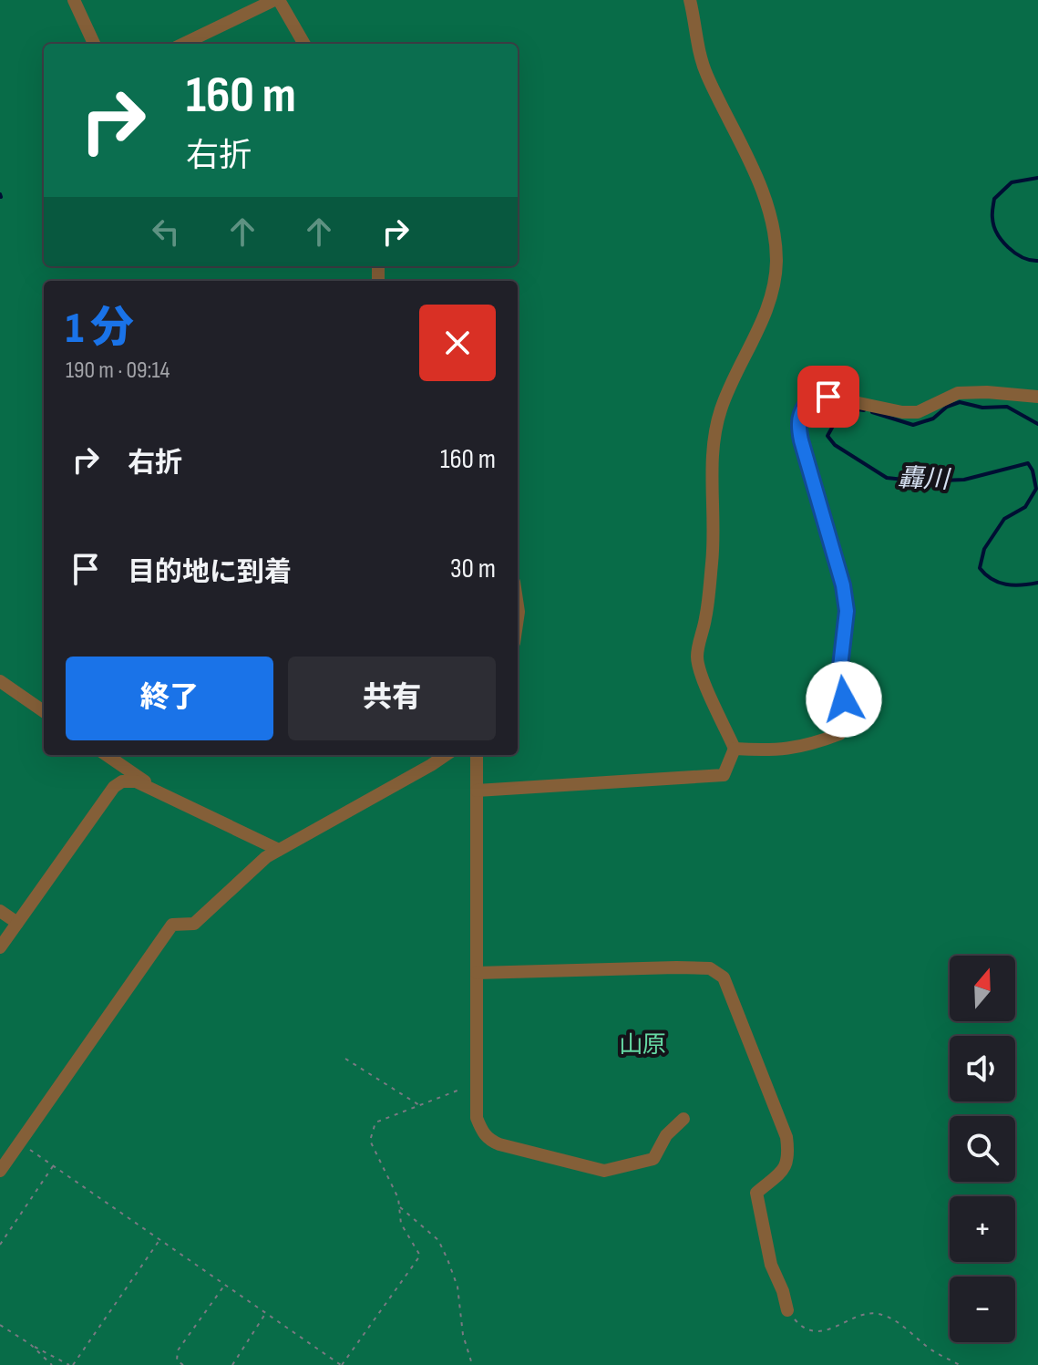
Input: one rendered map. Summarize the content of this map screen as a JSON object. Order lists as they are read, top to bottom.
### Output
{
  "water": ["轟川"],
  "parks": ["山原"],
  "north": "top",
  "page": {
    "turn": ["160 m", "右折"],
    "heading": ["1 分", "190 m · 09:14"],
    "list": [
      {
        "name": "右折",
        "value": "160 m"
      },
      {
        "name": "目的地に到着",
        "value": "30 m"
      }
    ],
    "buttons": ["終了", "共有"],
    "map_buttons": ["+", "−"]
  }
}
